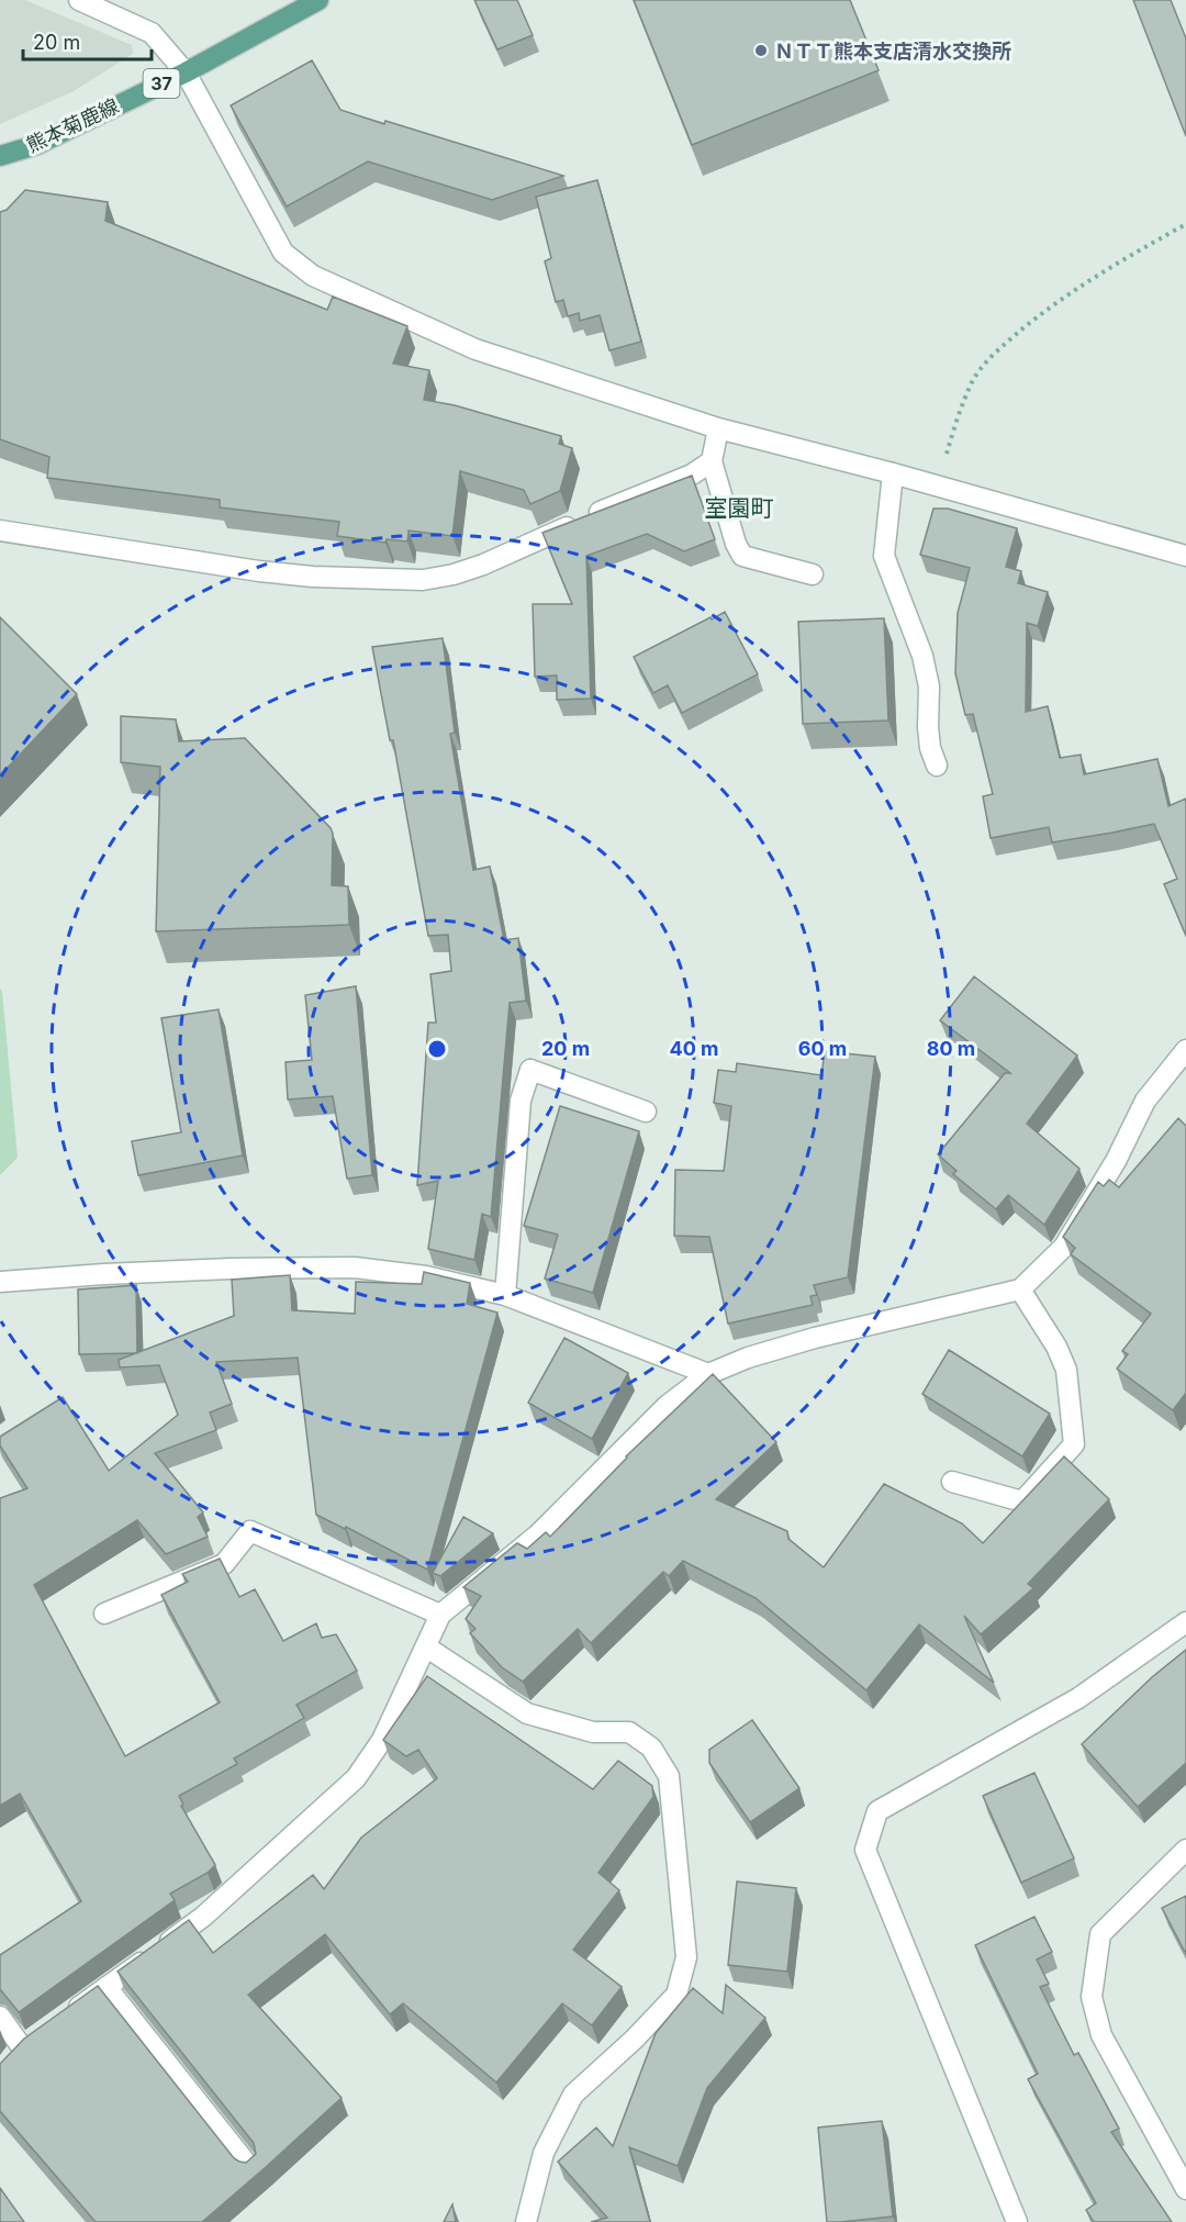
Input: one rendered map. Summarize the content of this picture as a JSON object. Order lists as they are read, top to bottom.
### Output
{
  "streets": {
    "main road": ["37", "熊本菊鹿線"]
  },
  "districts": ["室園町"],
  "places": ["ＮＴＴ熊本支店清水交換所"],
  "scale_bar": "20 m",
  "rings": [
    "20 m",
    "40 m",
    "60 m",
    "80 m"
  ]
}
